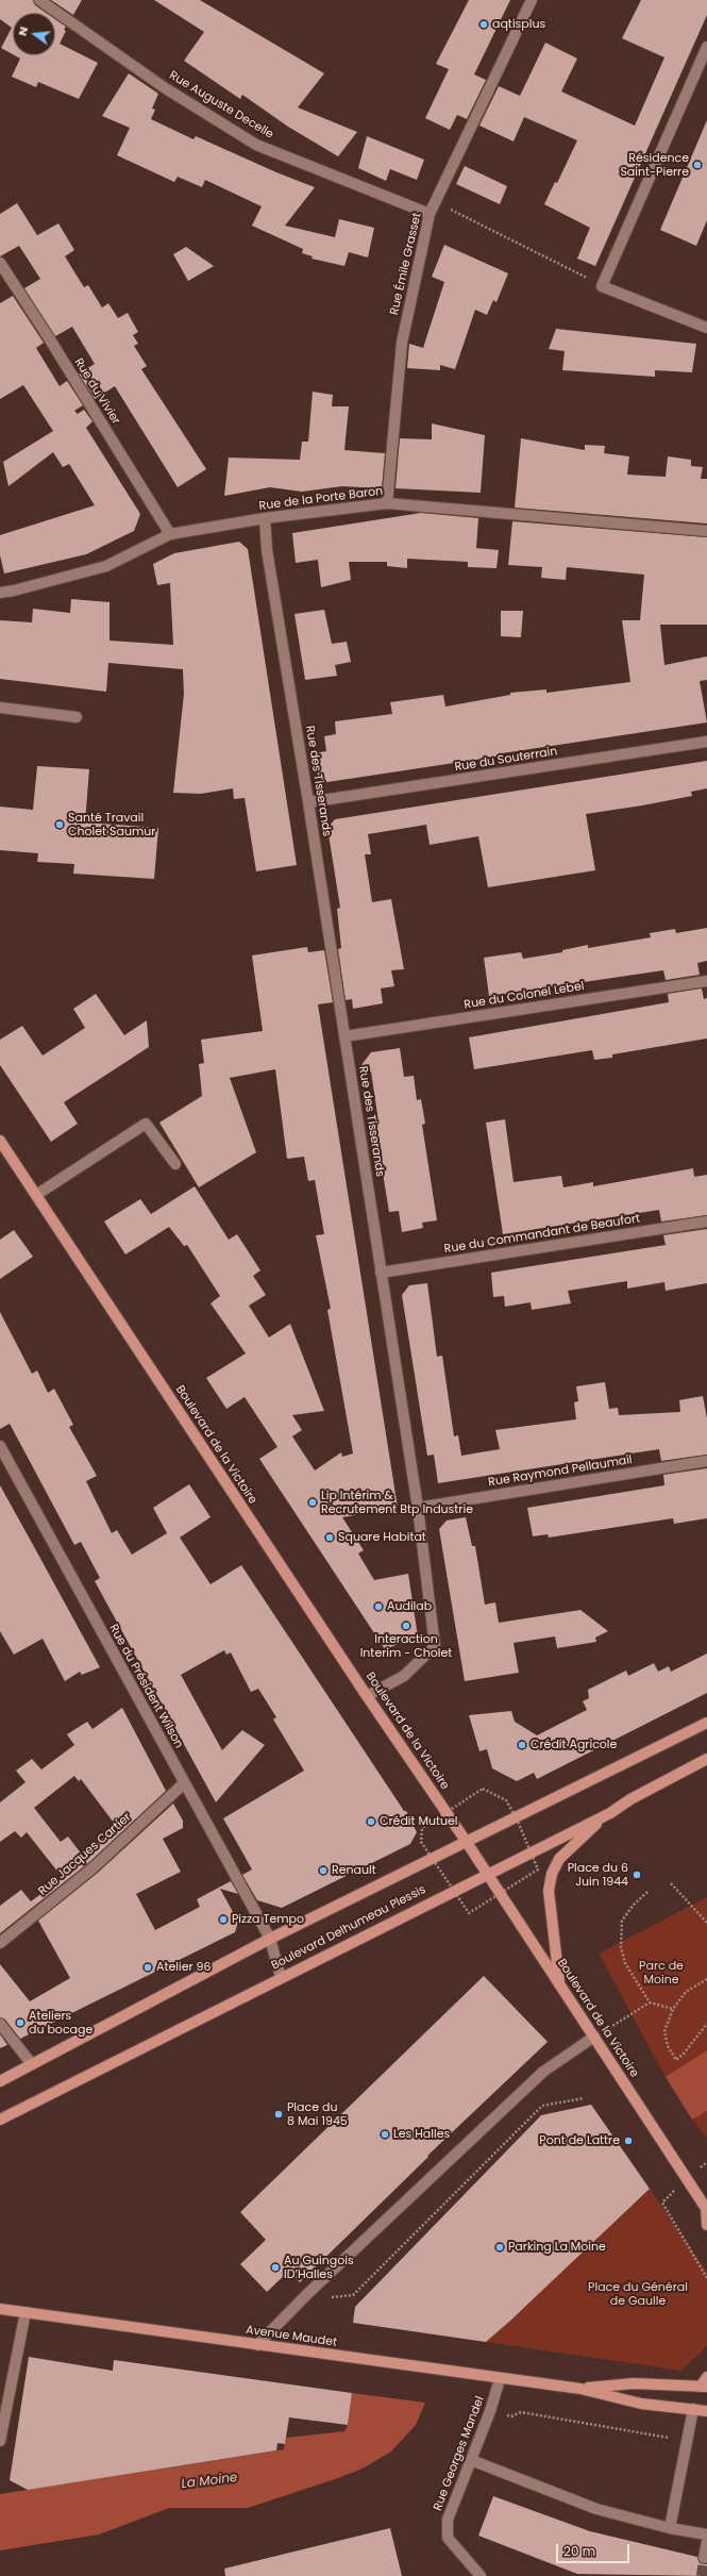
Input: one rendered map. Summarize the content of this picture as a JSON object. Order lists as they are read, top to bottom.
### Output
{
  "streets": {
    "main road": ["Boulevard de la Victoire", "Boulevard Delhumeau Plessis", "Avenue Maudet"],
    "street": [
      "Rue Auguste Decelle",
      "Rue Émile Grasset",
      "Rue du Vivier",
      "Rue de la Porte Baron",
      "Rue du Souterrain",
      "Rue des Tisserands",
      "Rue du Colonel Lebel",
      "Rue du Commandant de Beaufort",
      "Rue Raymond Pellaumail",
      "Rue du Président Wilson",
      "Rue Jacques Cartier",
      "Rue Georges Mandel"
    ]
  },
  "crossings": [
    ["Rue Auguste Decelle", "Rue Émile Grasset"],
    ["Rue Émile Grasset", "Rue de la Porte Baron"],
    ["Rue du Vivier", "Rue de la Porte Baron"],
    ["Rue de la Porte Baron", "Rue des Tisserands"],
    ["Rue du Souterrain", "Rue des Tisserands"],
    ["Rue des Tisserands", "Rue du Colonel Lebel"],
    ["Rue des Tisserands", "Rue du Commandant de Beaufort"],
    ["Rue des Tisserands", "Boulevard de la Victoire"],
    ["Rue des Tisserands", "Rue Raymond Pellaumail"],
    ["Boulevard de la Victoire", "Boulevard Delhumeau Plessis"],
    ["Rue du Président Wilson", "Rue Jacques Cartier"],
    ["Rue du Président Wilson", "Boulevard Delhumeau Plessis"],
    ["Avenue Maudet", "Rue Georges Mandel"]
  ],
  "water": ["La Moine"],
  "parks": ["Parc de Moine", "Place du Général de Gaulle"],
  "places": [
    "aqtisplus",
    "Résidence Saint-Pierre",
    "Santé Travail Cholet Saumur",
    "Lip Intérim & Recrutement Btp Industrie",
    "Square Habitat",
    "Audilab",
    "Interaction Interim - Cholet",
    "Crédit Agricole",
    "Crédit Mutuel",
    "Renault",
    "Place du 6 Juin 1944",
    "Pizza Tempo",
    "Atelier 96",
    "Ateliers du bocage",
    "Place du 8 Mai 1945",
    "Les Halles",
    "Pont de Lattre",
    "Parking La Moine",
    "Au Guingois ID’Halles"
  ],
  "scale_bar": "20 m",
  "north": "left"
}
